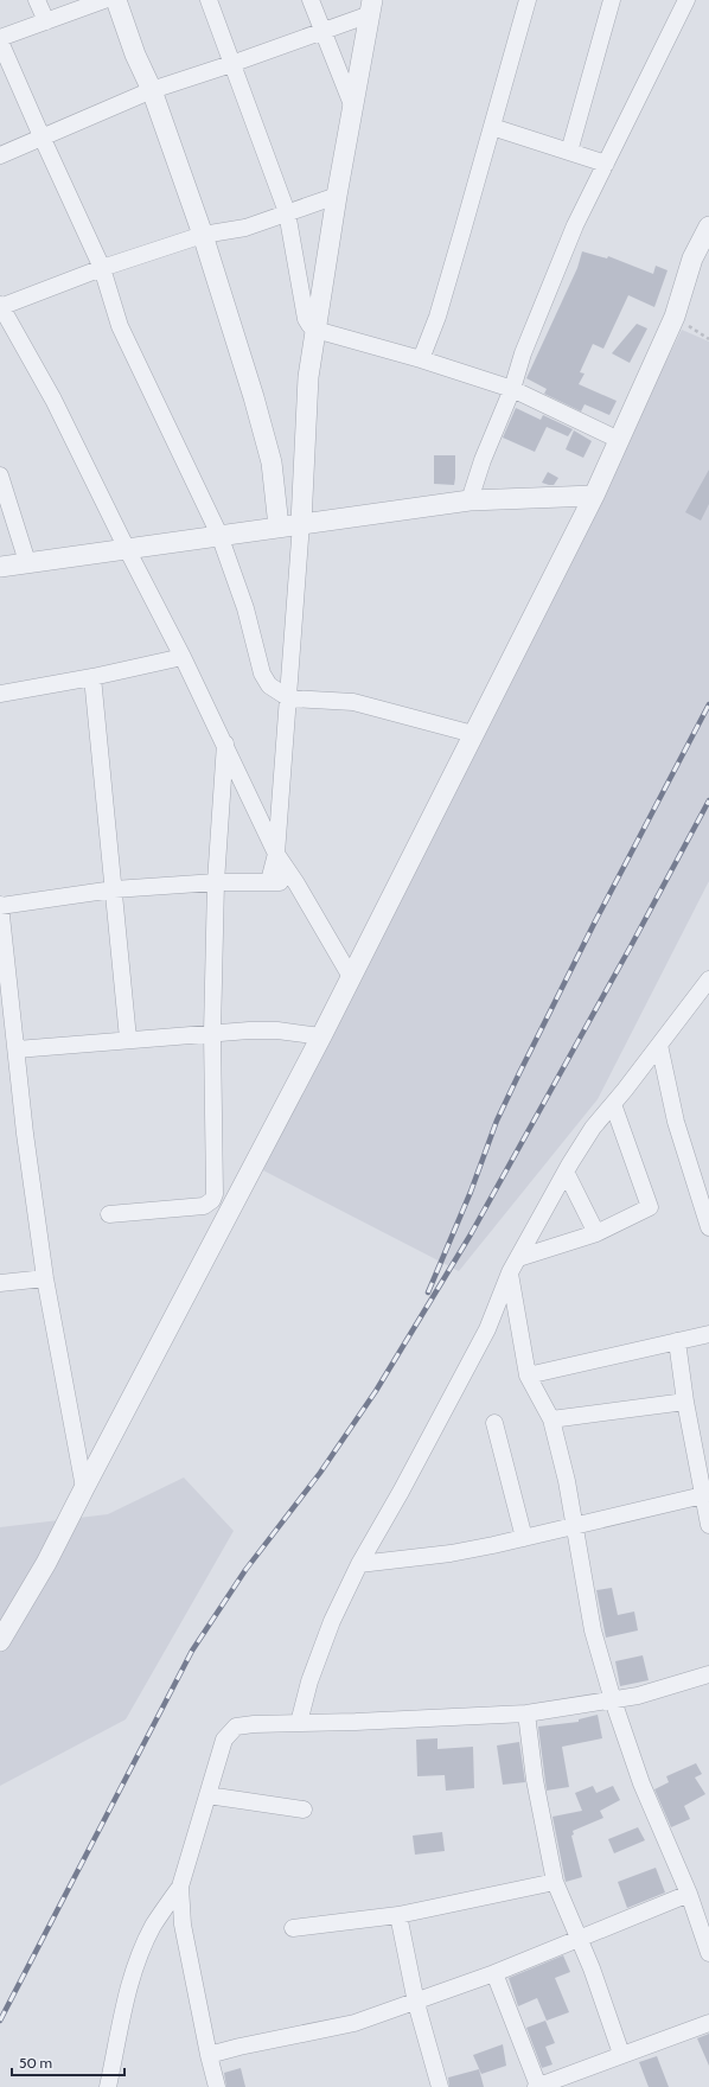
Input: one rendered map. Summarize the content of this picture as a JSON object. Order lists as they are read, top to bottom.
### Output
{
  "scale_bar": "50 m"
}
